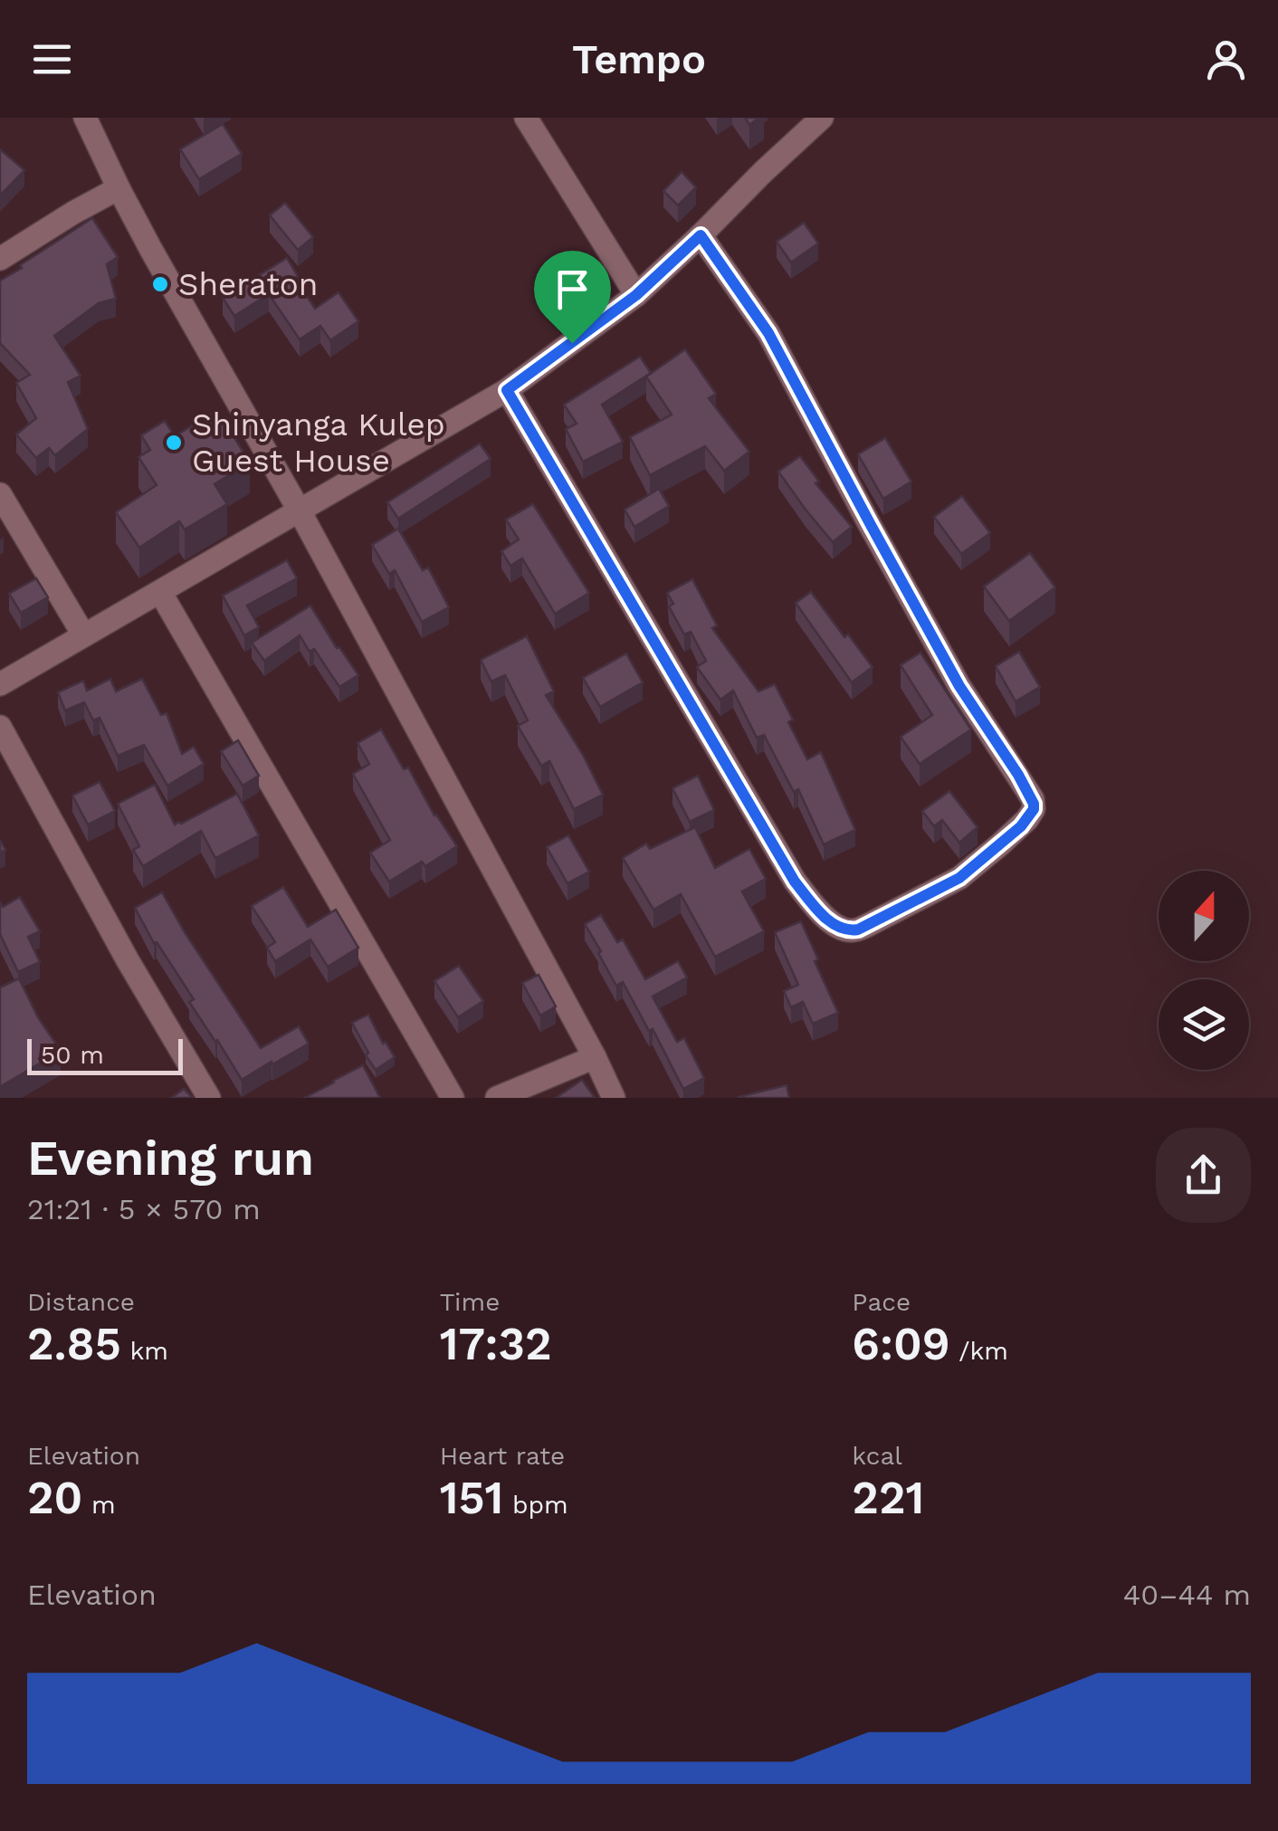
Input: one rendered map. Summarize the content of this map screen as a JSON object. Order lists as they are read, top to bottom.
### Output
{
  "places": ["Sheraton", "Shinyanga Kulep Guest House"],
  "scale_bar": "50 m",
  "north": "top",
  "page": {
    "header": "Tempo",
    "scale": "50 m",
    "heading": ["Evening run", "21:21 · 5 × 570 m"],
    "stats": [
      ["Distance", "2.85 km"],
      ["Time", "17:32"],
      ["Pace", "6:09 /km"],
      ["Elevation", "20 m"],
      ["Heart rate", "151 bpm"],
      ["kcal", "221"]
    ],
    "chart": ["Elevation", "40–44 m"]
  }
}
